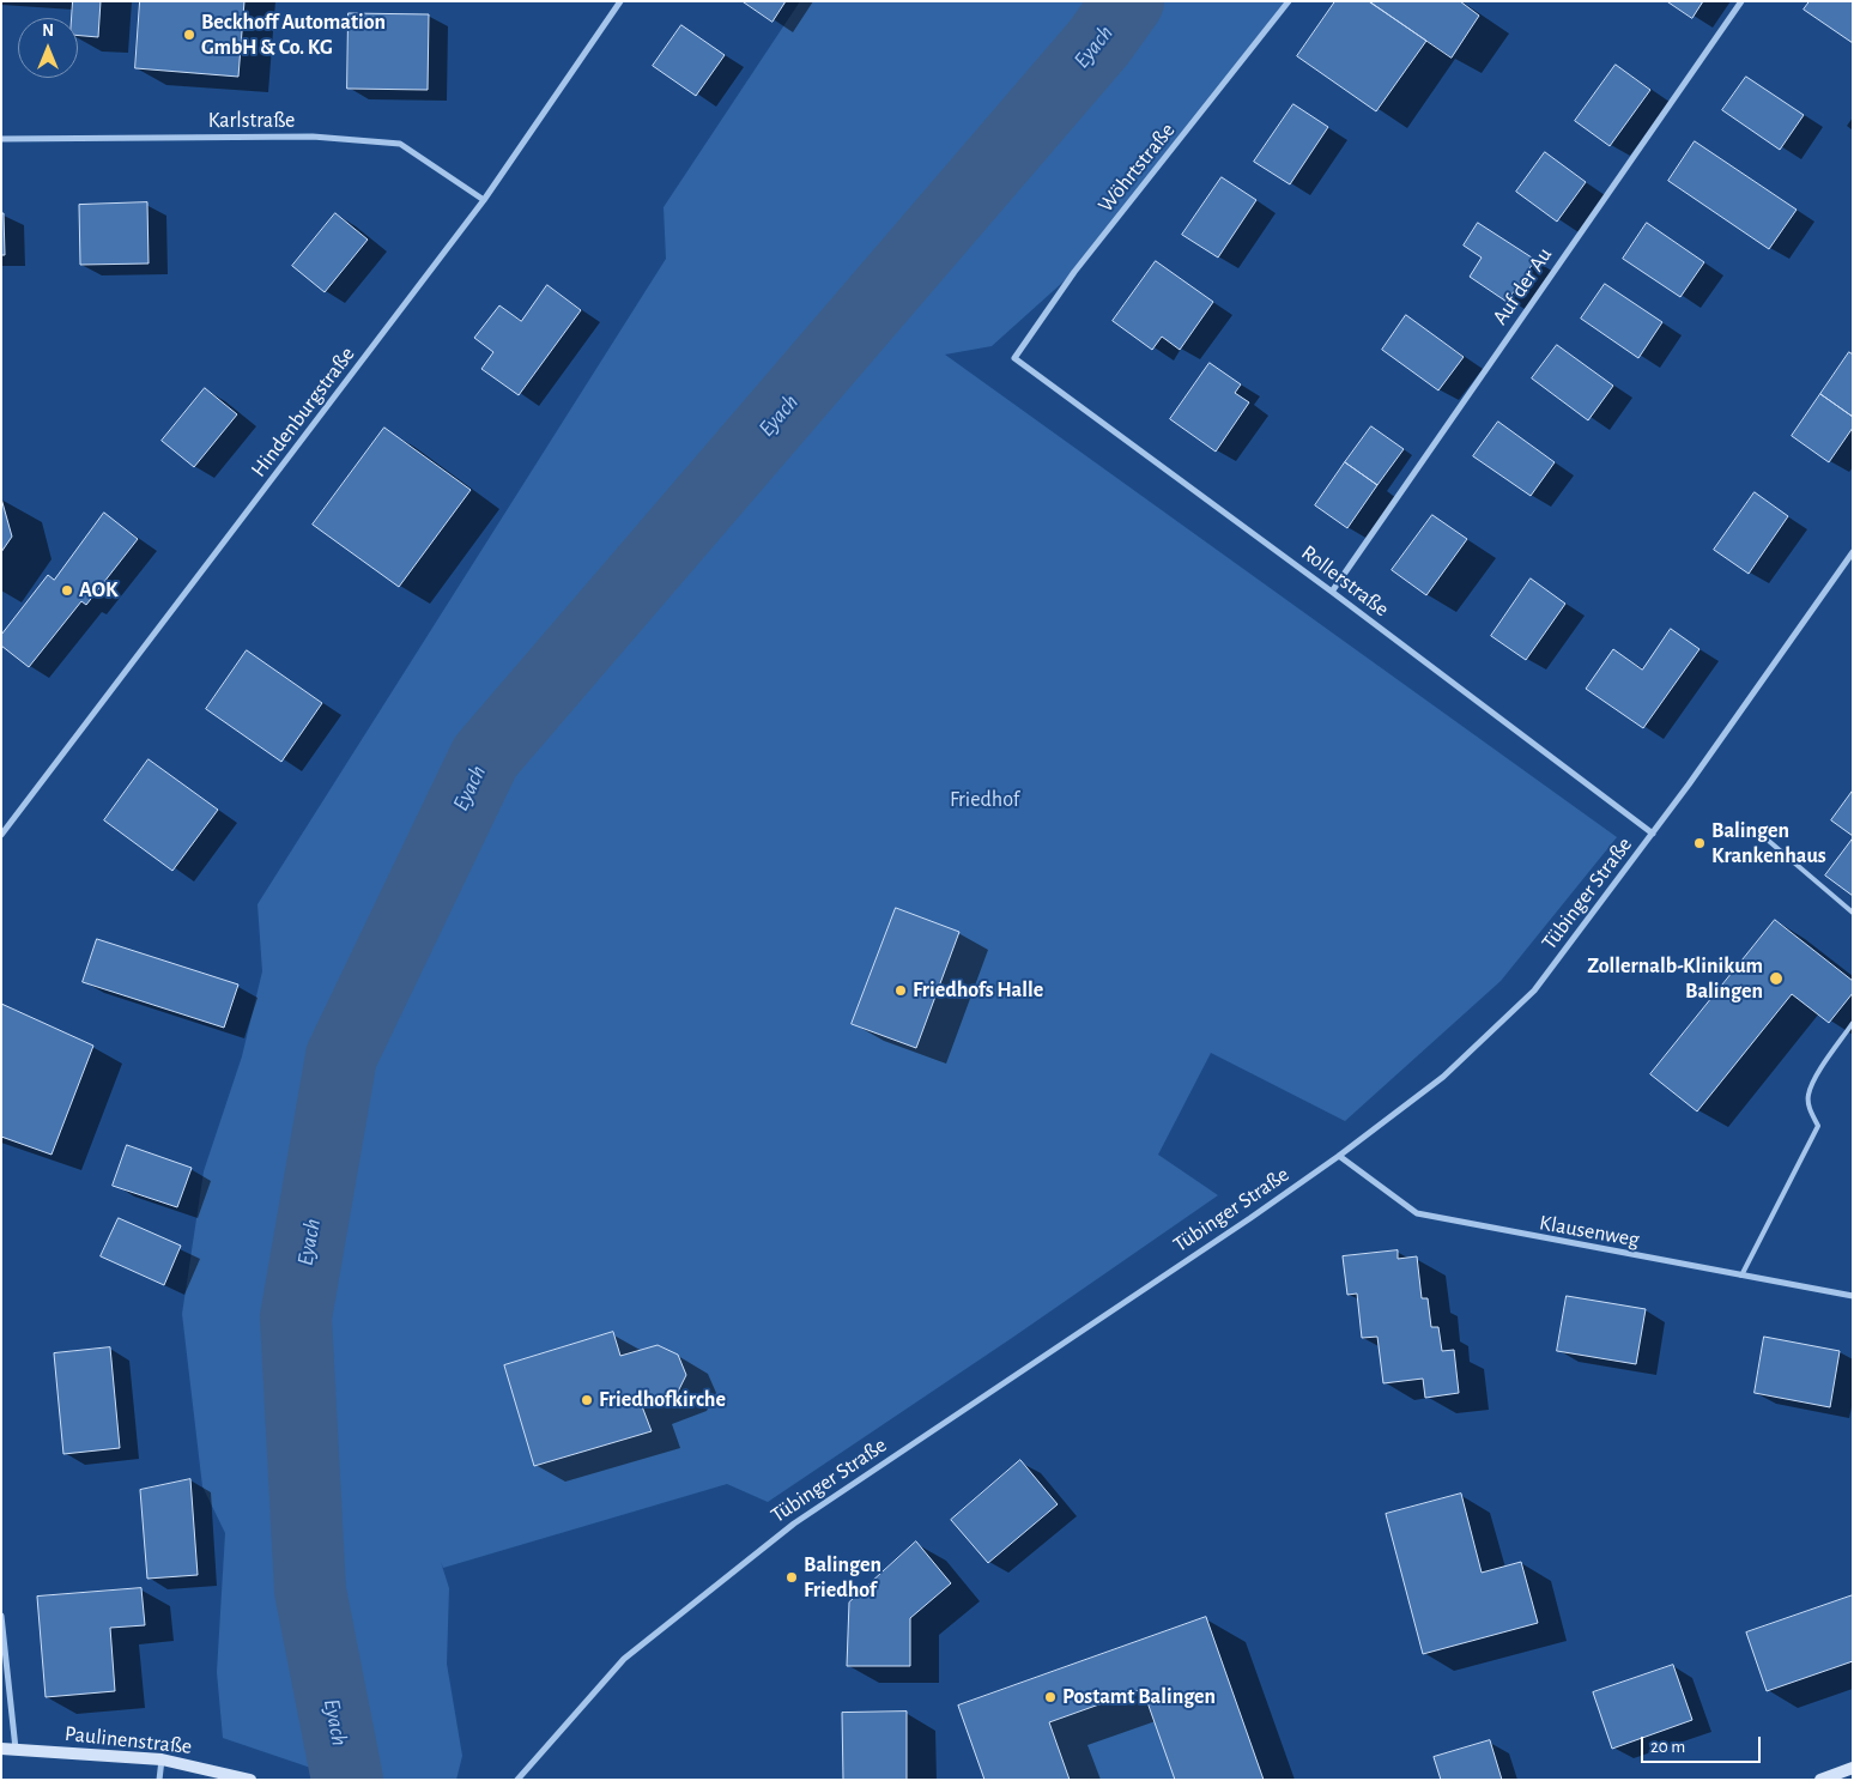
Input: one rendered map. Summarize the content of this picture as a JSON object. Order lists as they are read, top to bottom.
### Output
{
  "streets": {
    "main road": ["Paulinenstraße"],
    "street": [
      "Karlstraße",
      "Wöhrtstraße",
      "Auf der Au",
      "Hindenburgstraße",
      "Rollerstraße",
      "Tübinger Straße",
      "Klausenweg"
    ]
  },
  "crossings": [
    ["Karlstraße", "Hindenburgstraße"],
    ["Wöhrtstraße", "Rollerstraße"],
    ["Auf der Au", "Rollerstraße"],
    ["Rollerstraße", "Tübinger Straße"],
    ["Tübinger Straße", "Klausenweg"]
  ],
  "water": ["Eyach"],
  "parks": ["Friedhof"],
  "places": [
    "Beckhoff Automation GmbH & Co. KG",
    "AOK",
    "Balingen Krankenhaus",
    "Zollernalb-Klinikum Balingen",
    "Friedhofs Halle",
    "Friedhofkirche",
    "Balingen Friedhof",
    "Postamt Balingen"
  ],
  "scale_bar": "20 m",
  "north": "top"
}
